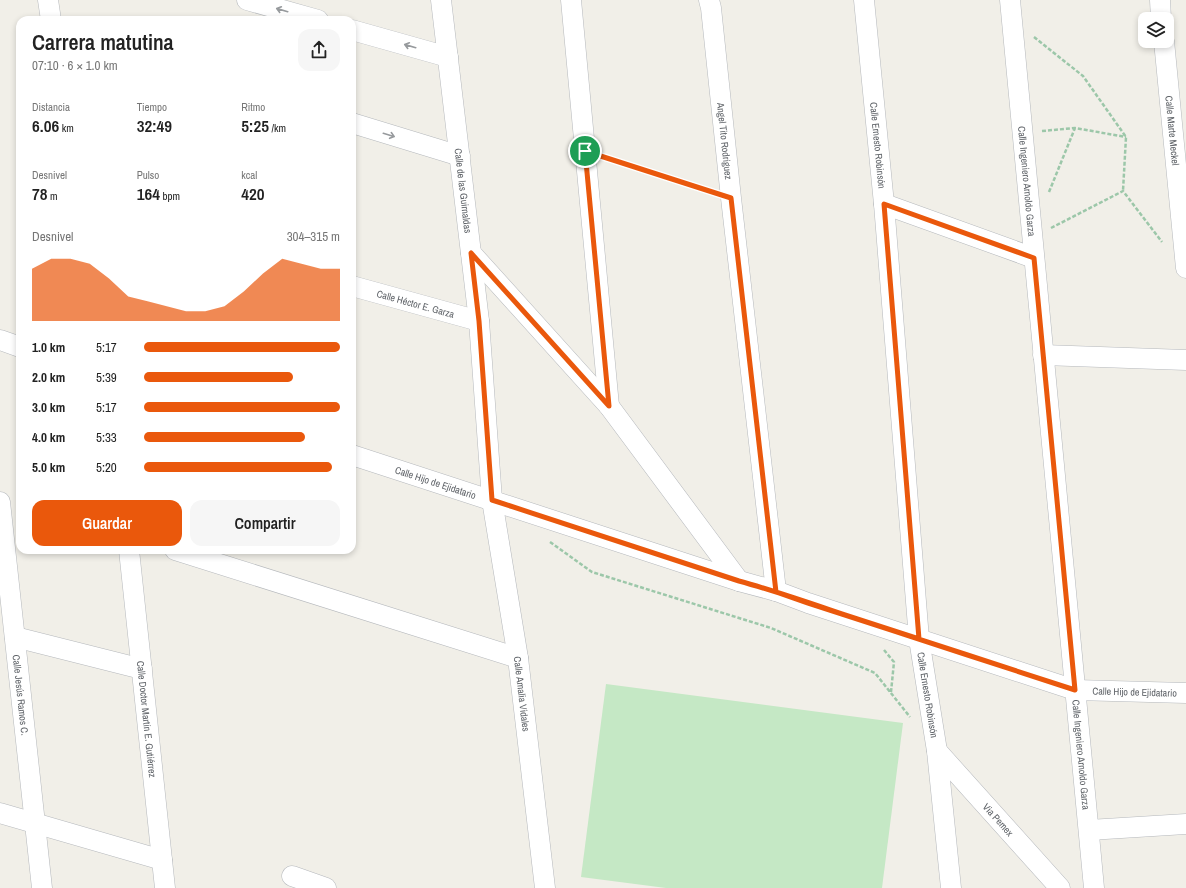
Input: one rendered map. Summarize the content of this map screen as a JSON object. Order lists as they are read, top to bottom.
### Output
{
  "streets": {
    "street": [
      "Calle Marte Meckel",
      "Angel Tito Rodriguez",
      "Calle Ernesto Robinsón",
      "Calle Ingeniero Arnoldo Garza",
      "Calle de las Guirnaldas",
      "Calle Héctor E. Garza",
      "Calle Hijo de Ejidatario",
      "Calle Amalia Vidales",
      "Calle Jesús Ramos C.",
      "Calle Doctor Martín E. Gutiérrez",
      "Via Pemex"
    ]
  },
  "crossings": [
    ["Angel Tito Rodriguez", "Calle Hijo de Ejidatario"],
    ["Calle Ernesto Robinsón", "Calle Hijo de Ejidatario"],
    ["Calle Ernesto Robinsón", "Via Pemex"],
    ["Calle Ingeniero Arnoldo Garza", "Calle Hijo de Ejidatario"],
    ["Calle de las Guirnaldas", "Calle Héctor E. Garza"],
    ["Calle de las Guirnaldas", "Calle Hijo de Ejidatario"],
    ["Calle de las Guirnaldas", "Calle Amalia Vidales"],
    ["Calle Hijo de Ejidatario", "Calle Amalia Vidales"]
  ],
  "page": {
    "heading": ["Carrera matutina", "07:10 · 6 × 1.0 km"],
    "stats": [
      ["Distancia", "6.06 km"],
      ["Tiempo", "32:49"],
      ["Ritmo", "5:25 /km"],
      ["Desnivel", "78 m"],
      ["Pulso", "164 bpm"],
      ["kcal", "420"]
    ],
    "chart": ["Desnivel", "304–315 m"],
    "list": [
      {
        "name": "1.0 km",
        "note": "5:17"
      },
      {
        "name": "2.0 km",
        "note": "5:39"
      },
      {
        "name": "3.0 km",
        "note": "5:17"
      },
      {
        "name": "4.0 km",
        "note": "5:33"
      },
      {
        "name": "5.0 km",
        "note": "5:20"
      }
    ],
    "buttons": ["Guardar", "Compartir"]
  }
}
